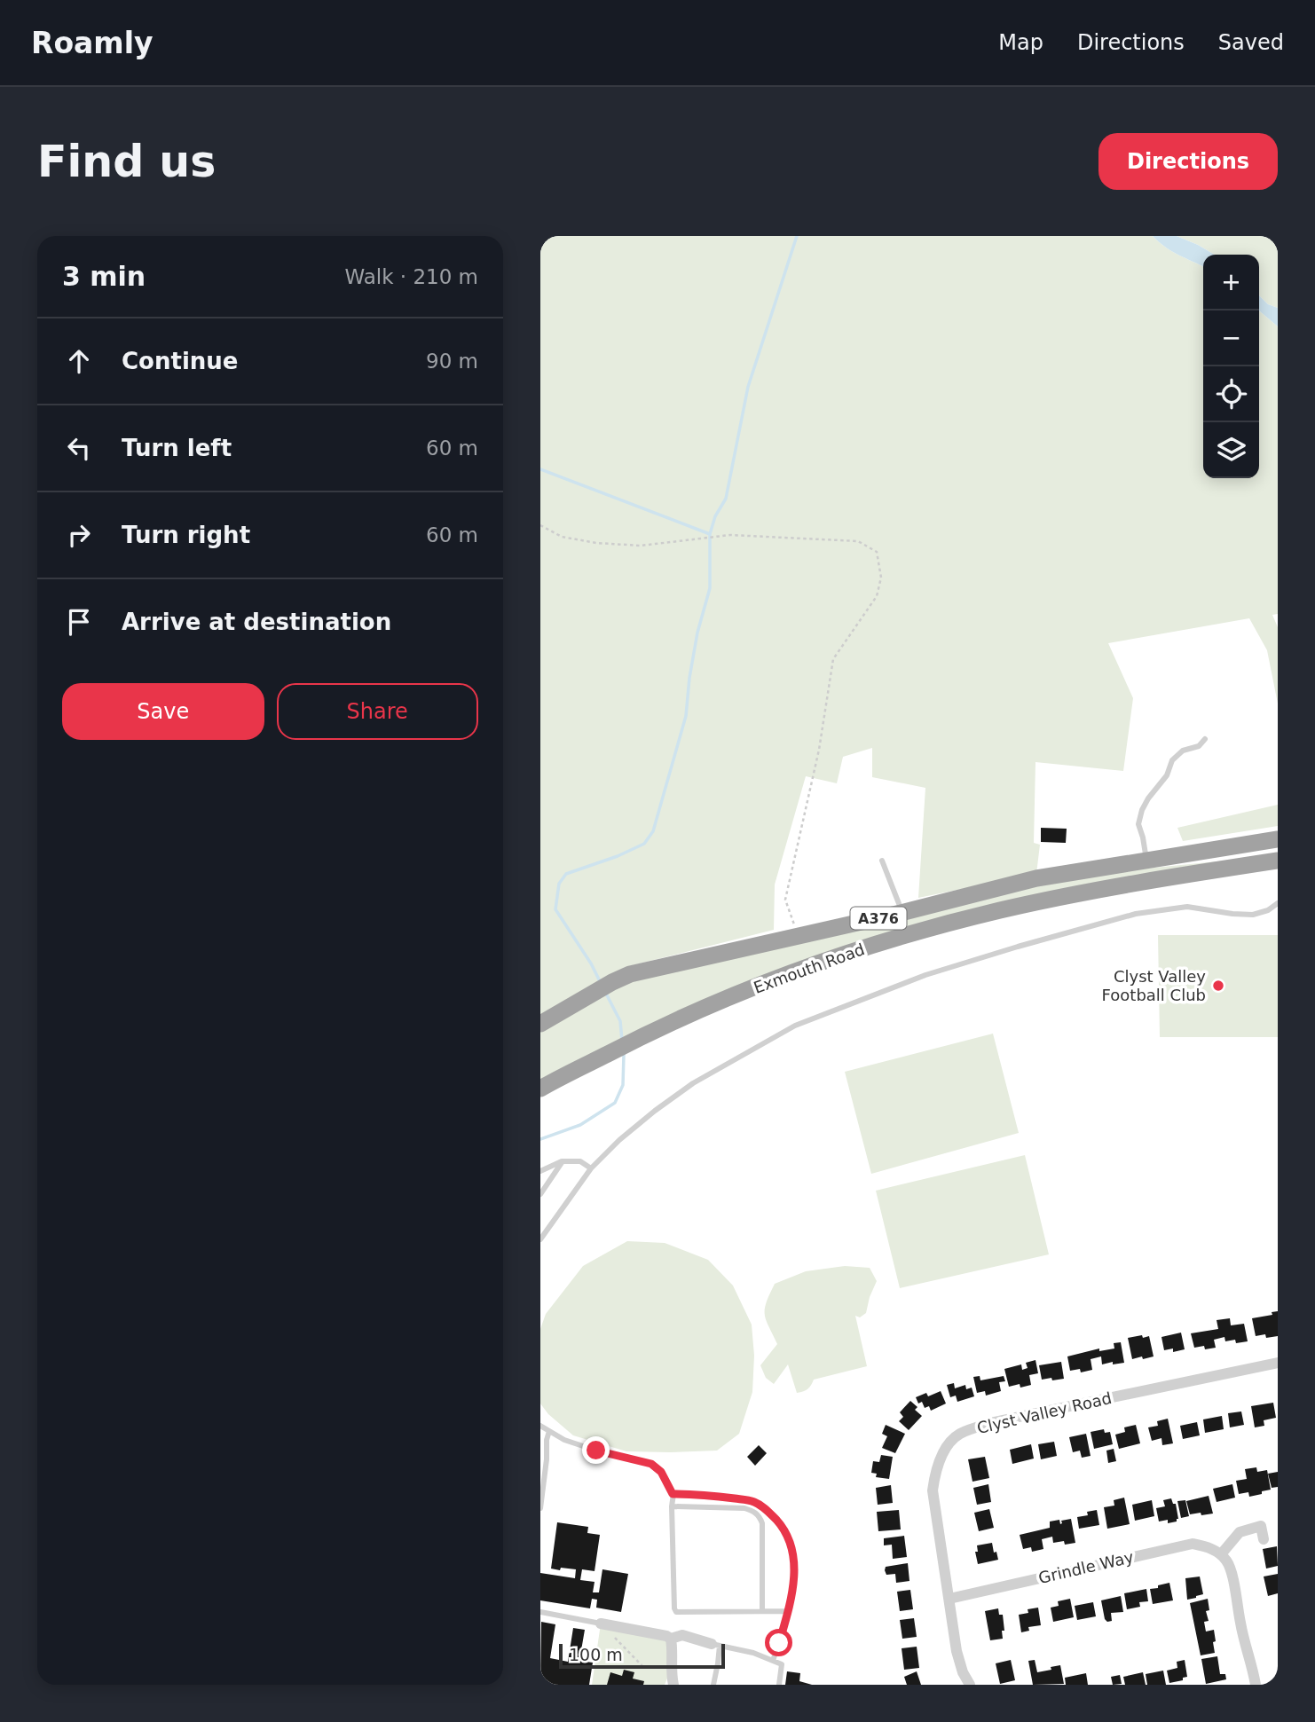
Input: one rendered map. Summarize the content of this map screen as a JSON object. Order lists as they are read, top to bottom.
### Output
{
  "streets": {
    "highway": ["A376", "Exmouth Road"],
    "street": ["Clyst Valley Road", "Grindle Way"]
  },
  "crossings": [
    ["Clyst Valley Road", "Grindle Way"]
  ],
  "places": ["Clyst Valley Football Club"],
  "scale_bar": "100 m",
  "page": {
    "header": "Roamly",
    "nav": ["Map", "Directions", "Saved"],
    "buttons": [
      "Directions",
      ["Save", "Share"]
    ],
    "title": "Find us",
    "heading": ["3 min", "Walk · 210 m"],
    "map_buttons": ["+", "−"],
    "list": [
      ["Continue", "90 m"],
      ["Turn left", "60 m"],
      ["Turn right", "60 m"],
      "Arrive at destination"
    ],
    "scale": "100 m"
  }
}
